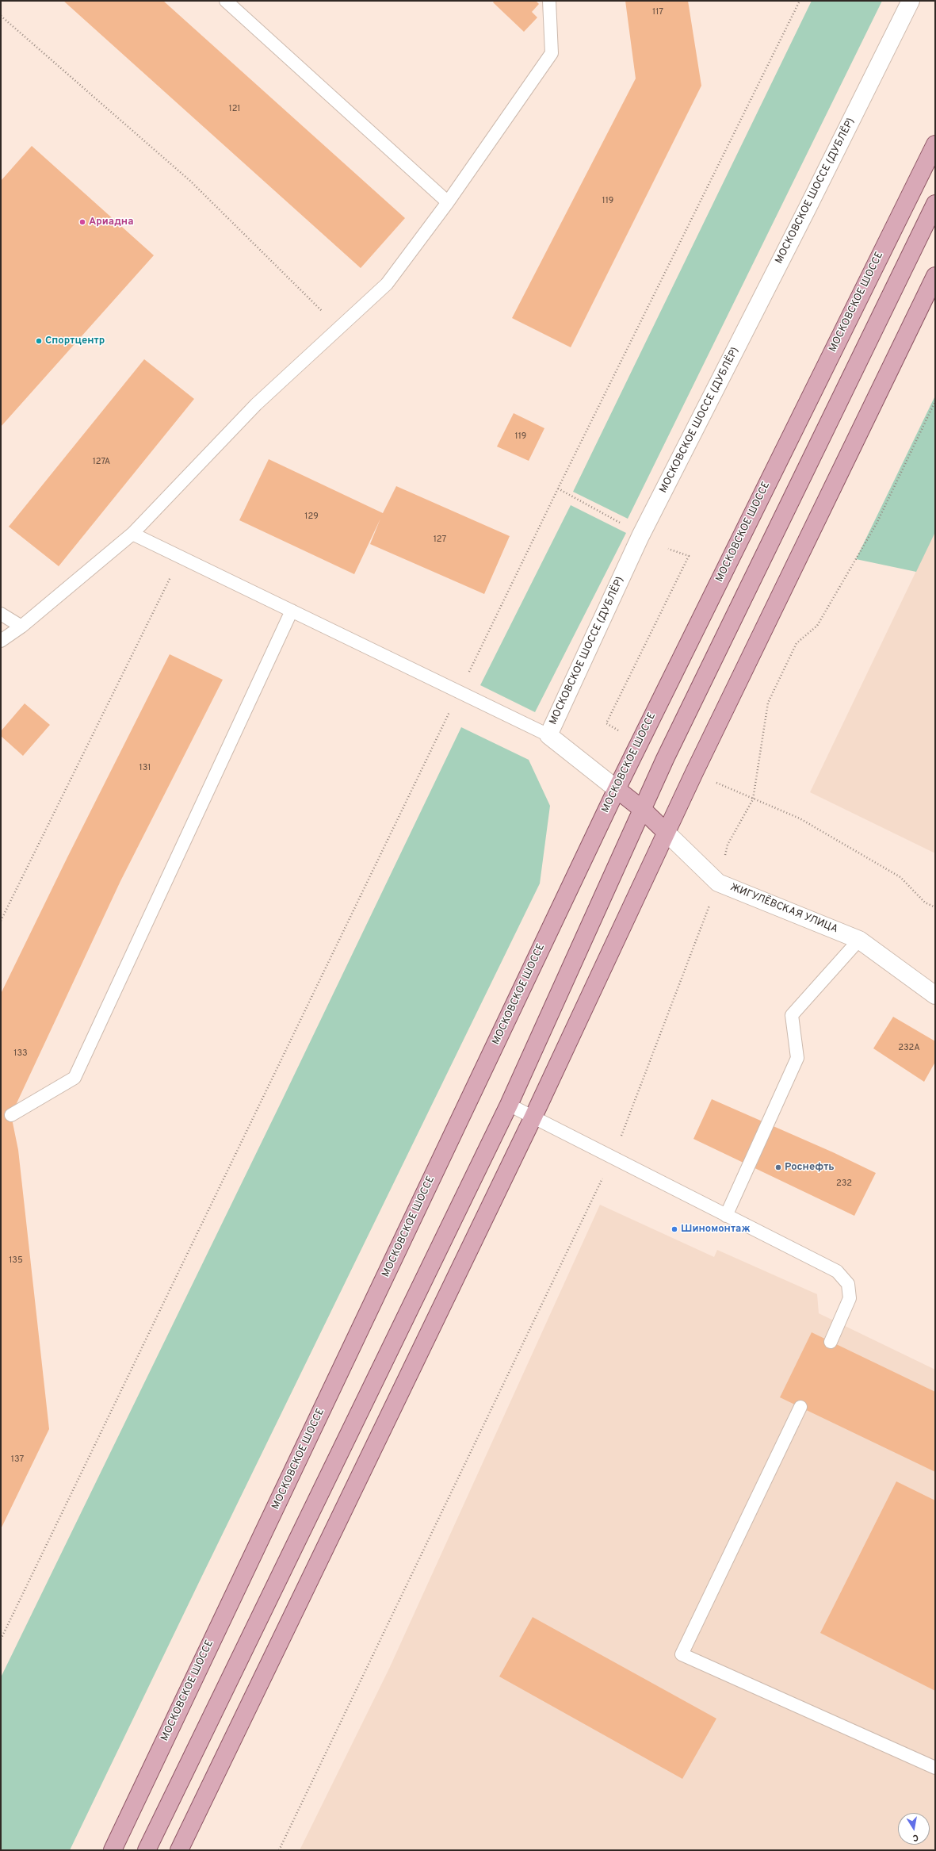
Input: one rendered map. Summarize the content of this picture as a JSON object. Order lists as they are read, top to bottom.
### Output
{
  "streets": {
    "main road": ["МОСКОВСКОЕ ШОССЕ (ДУБЛЁР)", "МОСКОВСКОЕ ШОССЕ", "ЖИГУЛЁВСКАЯ УЛИЦА"]
  },
  "crossings": [
    ["МОСКОВСКОЕ ШОССЕ (ДУБЛЁР)", "МОСКОВСКОЕ ШОССЕ"],
    ["МОСКОВСКОЕ ШОССЕ (ДУБЛЁР)", "ЖИГУЛЁВСКАЯ УЛИЦА"]
  ],
  "places": [
    "Ариадна",
    "Спортцентр",
    "Роснефть",
    "Шиномонтаж"
  ],
  "house_numbers": [
    "117",
    "121",
    "119",
    "119",
    "127А",
    "129",
    "127",
    "131",
    "232А",
    "133",
    "232",
    "135",
    "137"
  ],
  "north": "bottom"
}
